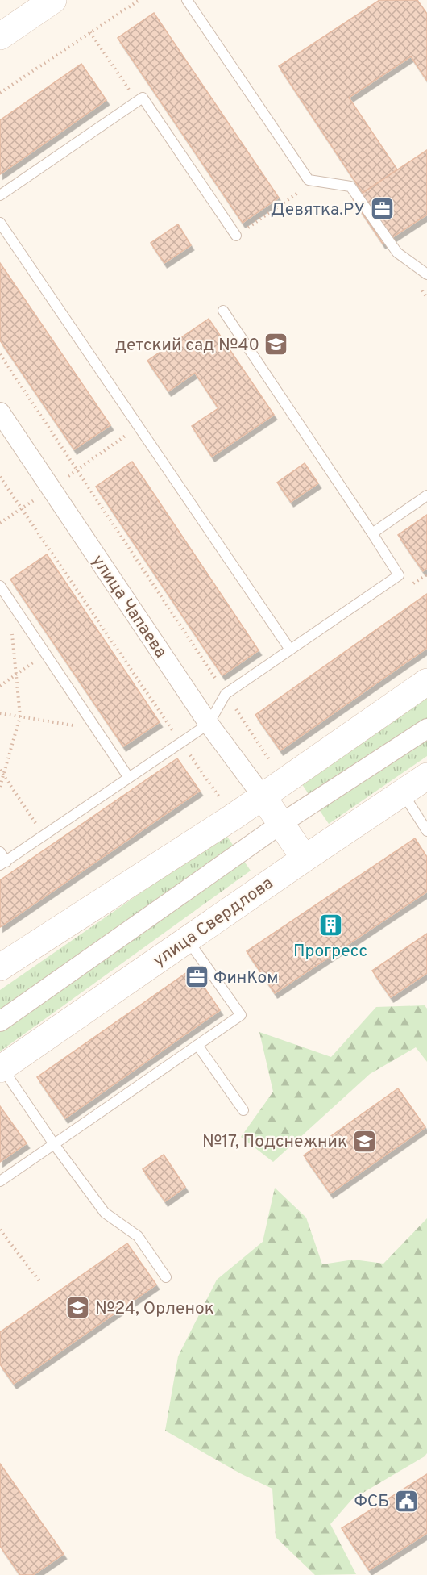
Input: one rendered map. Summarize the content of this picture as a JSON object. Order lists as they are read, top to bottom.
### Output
{
  "streets": {
    "street": ["улица Чапаева", "улица Свердлова"]
  },
  "places": {
    "office": ["Девятка.РУ", "ФинКом"],
    "school or university": ["детский сад №40", "№17, Подснежник", "№24, Орленок"],
    "building": ["Прогресс"],
    "public building": ["ФСБ"]
  }
}
